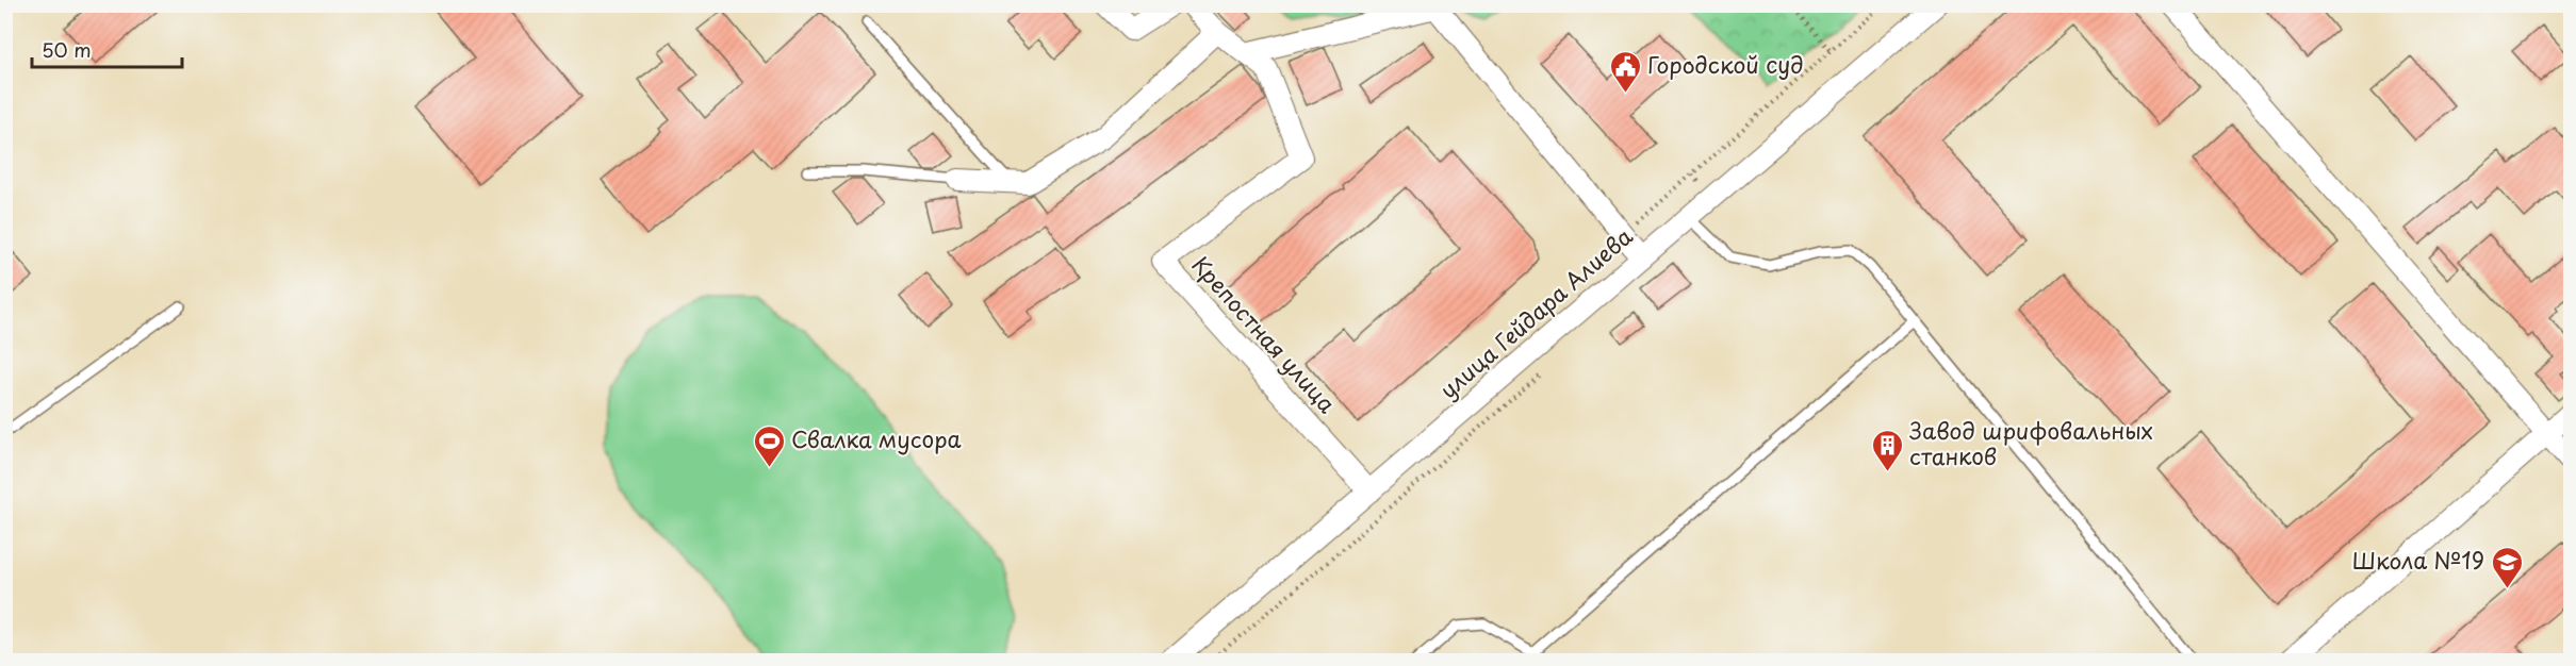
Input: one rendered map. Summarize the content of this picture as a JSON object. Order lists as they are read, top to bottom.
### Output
{
  "streets": {
    "street": ["улица Гейдара Алиева", "Крепостная улица"]
  },
  "crossings": [
    ["улица Гейдара Алиева", "Крепостная улица"]
  ],
  "places": {
    "public building": ["Городской суд"],
    "sports": ["Свалка мусора"],
    "building": ["Завод шрифовальных станков"],
    "school or university": ["Школа №19"]
  },
  "scale_bar": "50 m"
}
